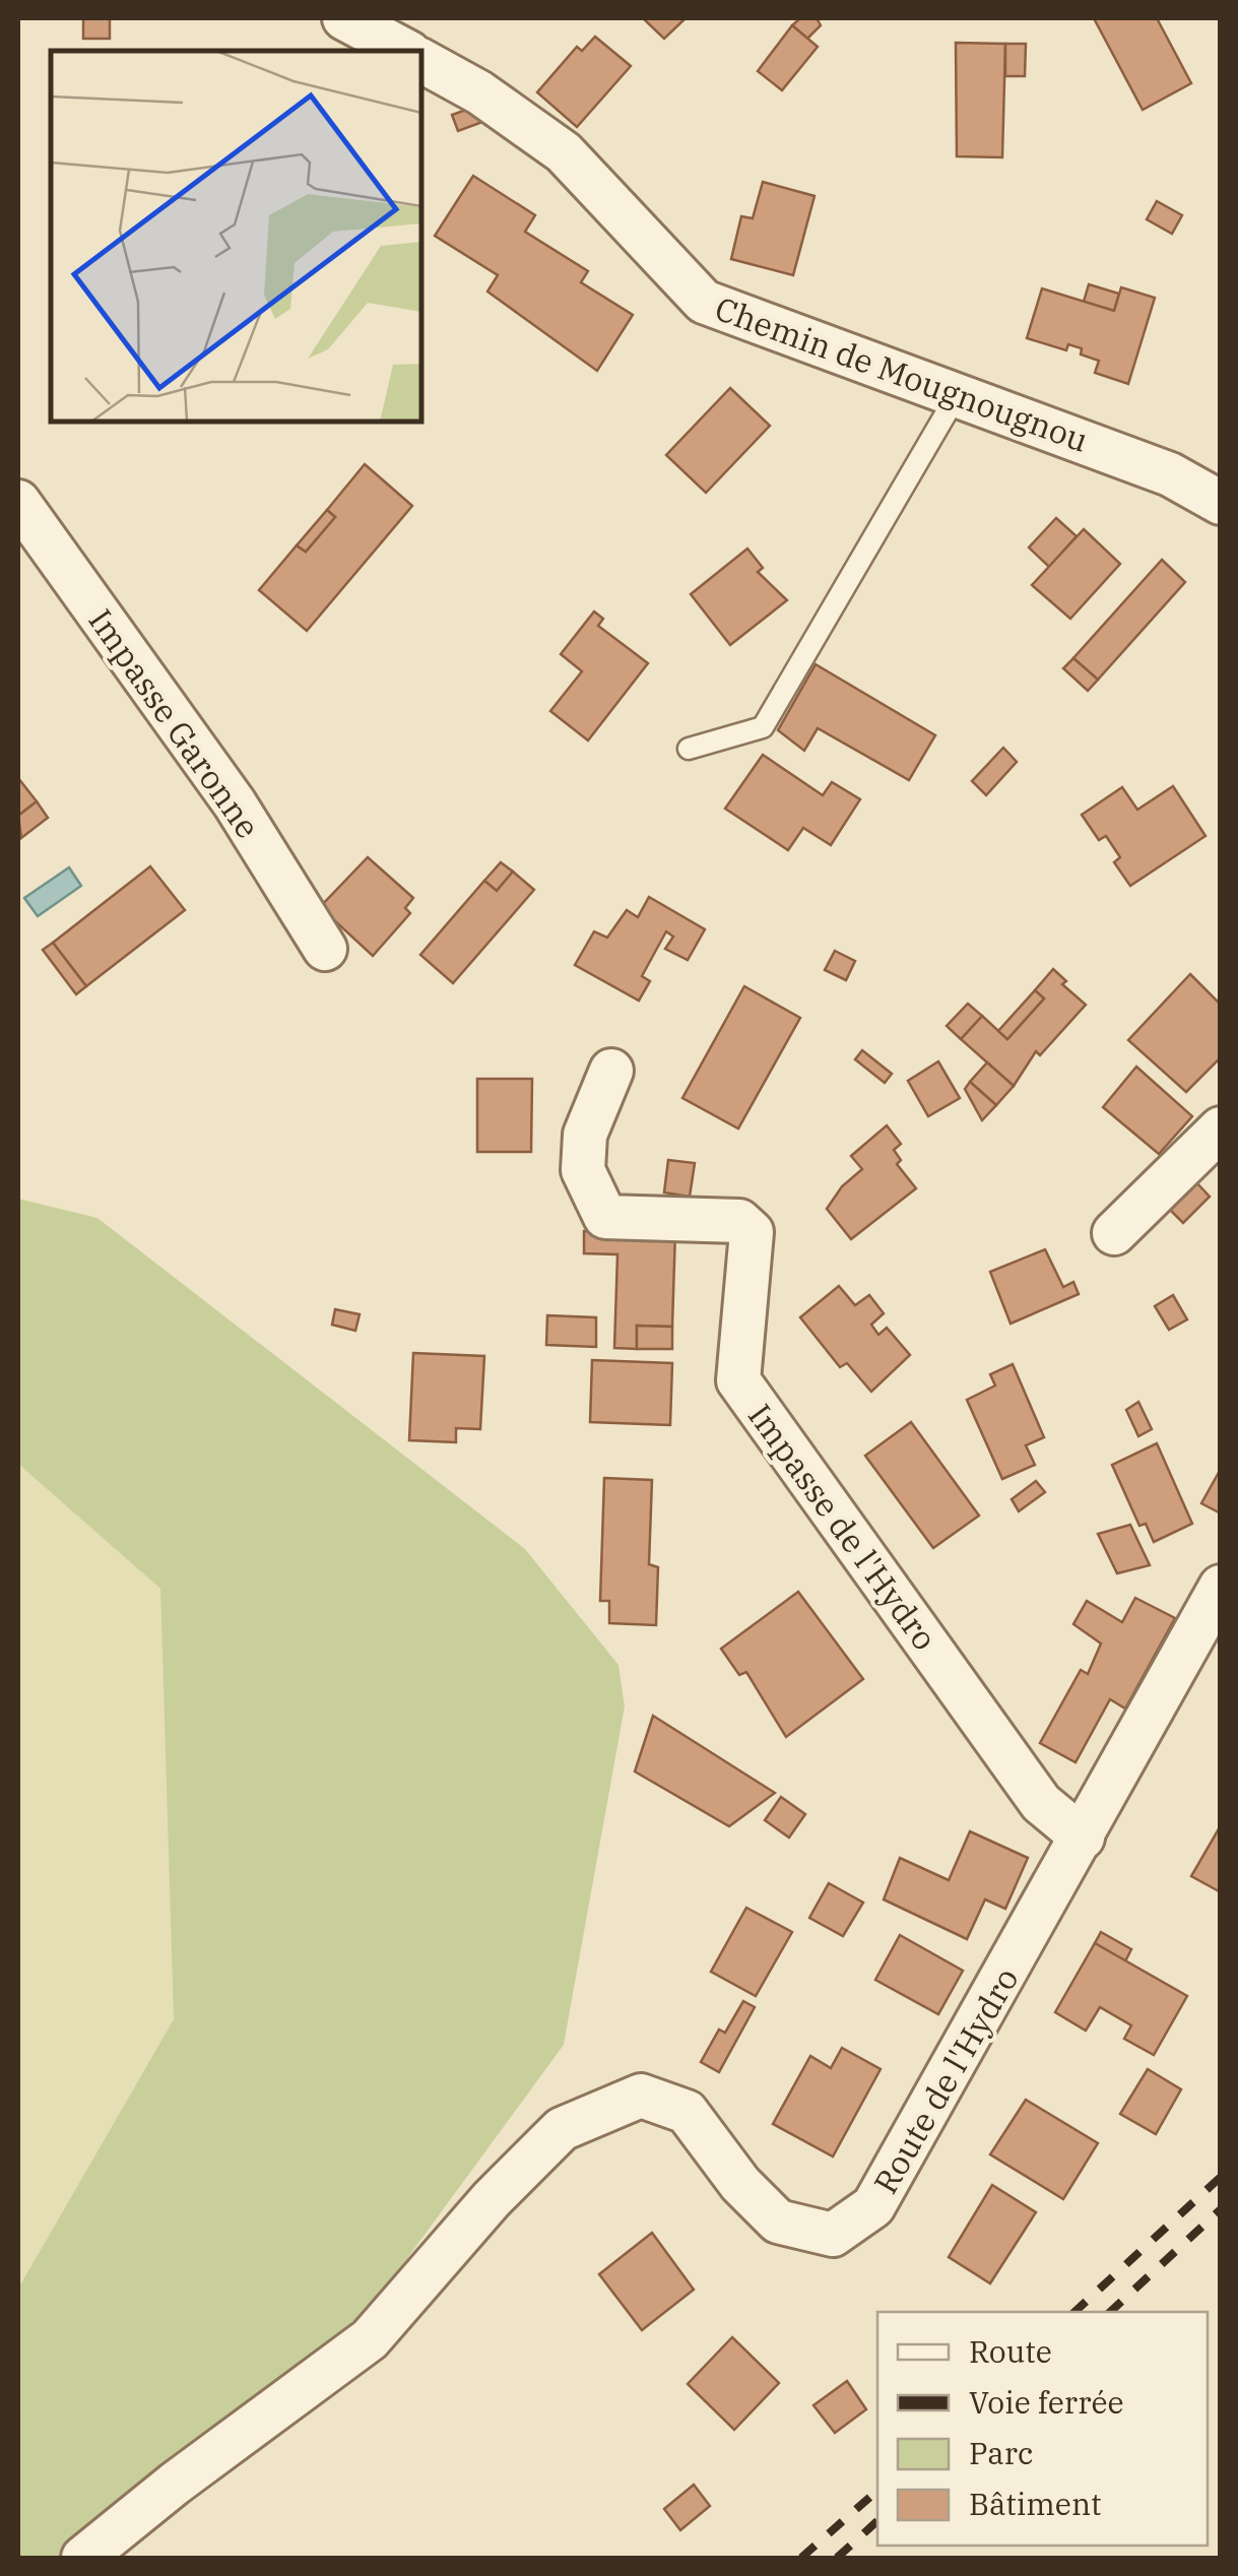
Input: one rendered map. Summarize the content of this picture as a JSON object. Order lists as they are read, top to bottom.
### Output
{
  "streets": {
    "street": [
      "Chemin de Mougnougnou",
      "Impasse Garonne",
      "Impasse de l'Hydro",
      "Route de l'Hydro"
    ]
  },
  "crossings": [
    ["Impasse de l'Hydro", "Route de l'Hydro"]
  ],
  "legend": [
    "Route",
    "Voie ferrée",
    "Parc",
    "Bâtiment"
  ]
}
